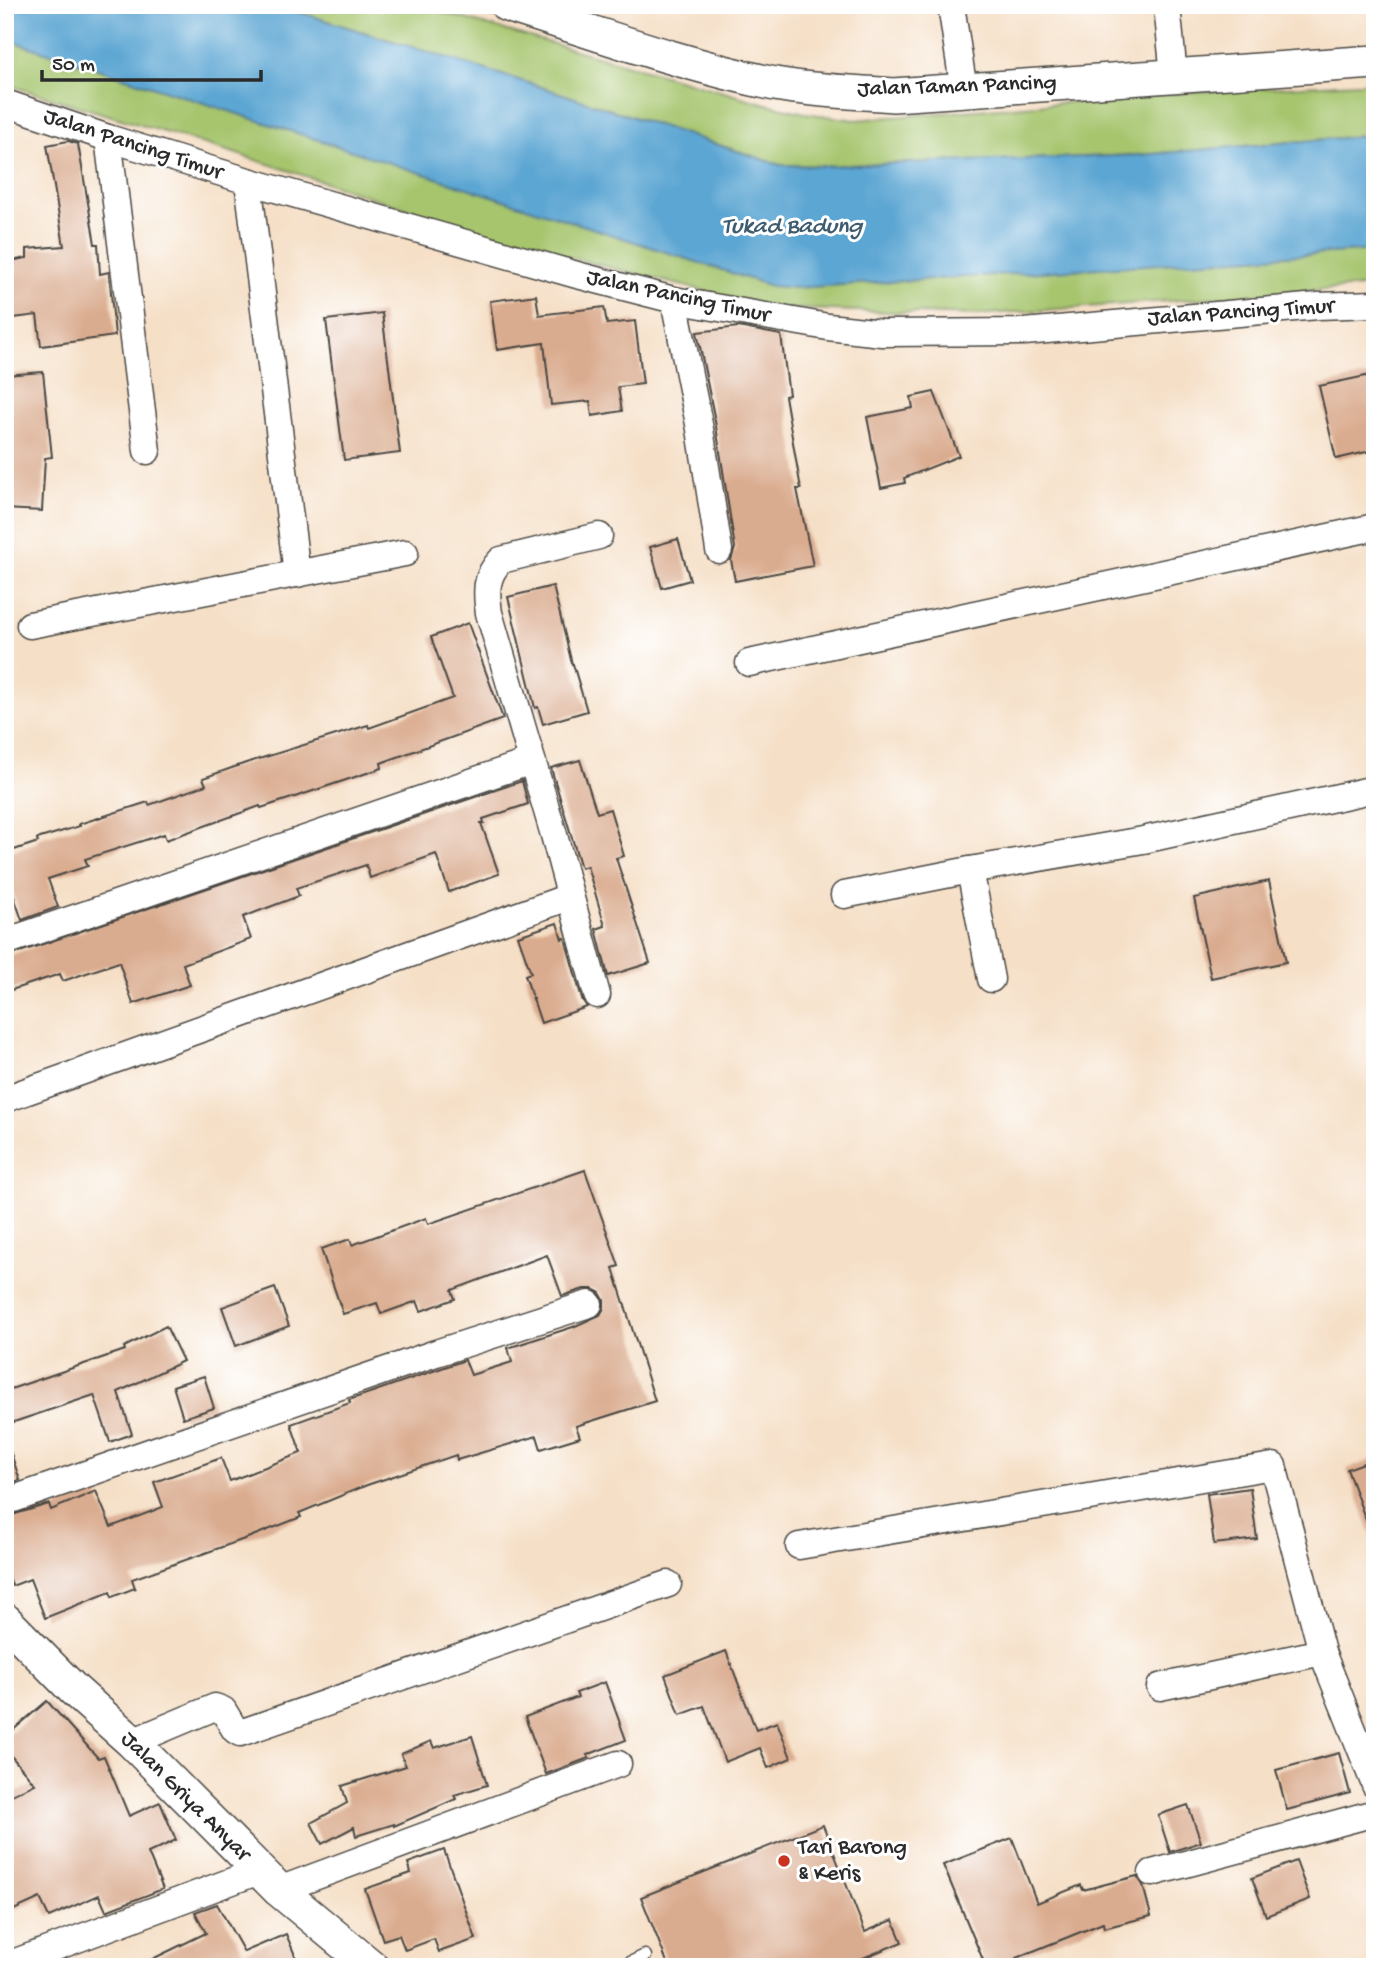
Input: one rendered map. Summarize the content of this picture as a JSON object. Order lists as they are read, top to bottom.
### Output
{
  "streets": {
    "street": ["Jalan Taman Pancing", "Jalan Pancing Timur", "Jalan Griya Anyar"]
  },
  "water": ["Tukad Badung"],
  "places": ["Tari Barong & Keris"],
  "scale_bar": "50 m"
}
